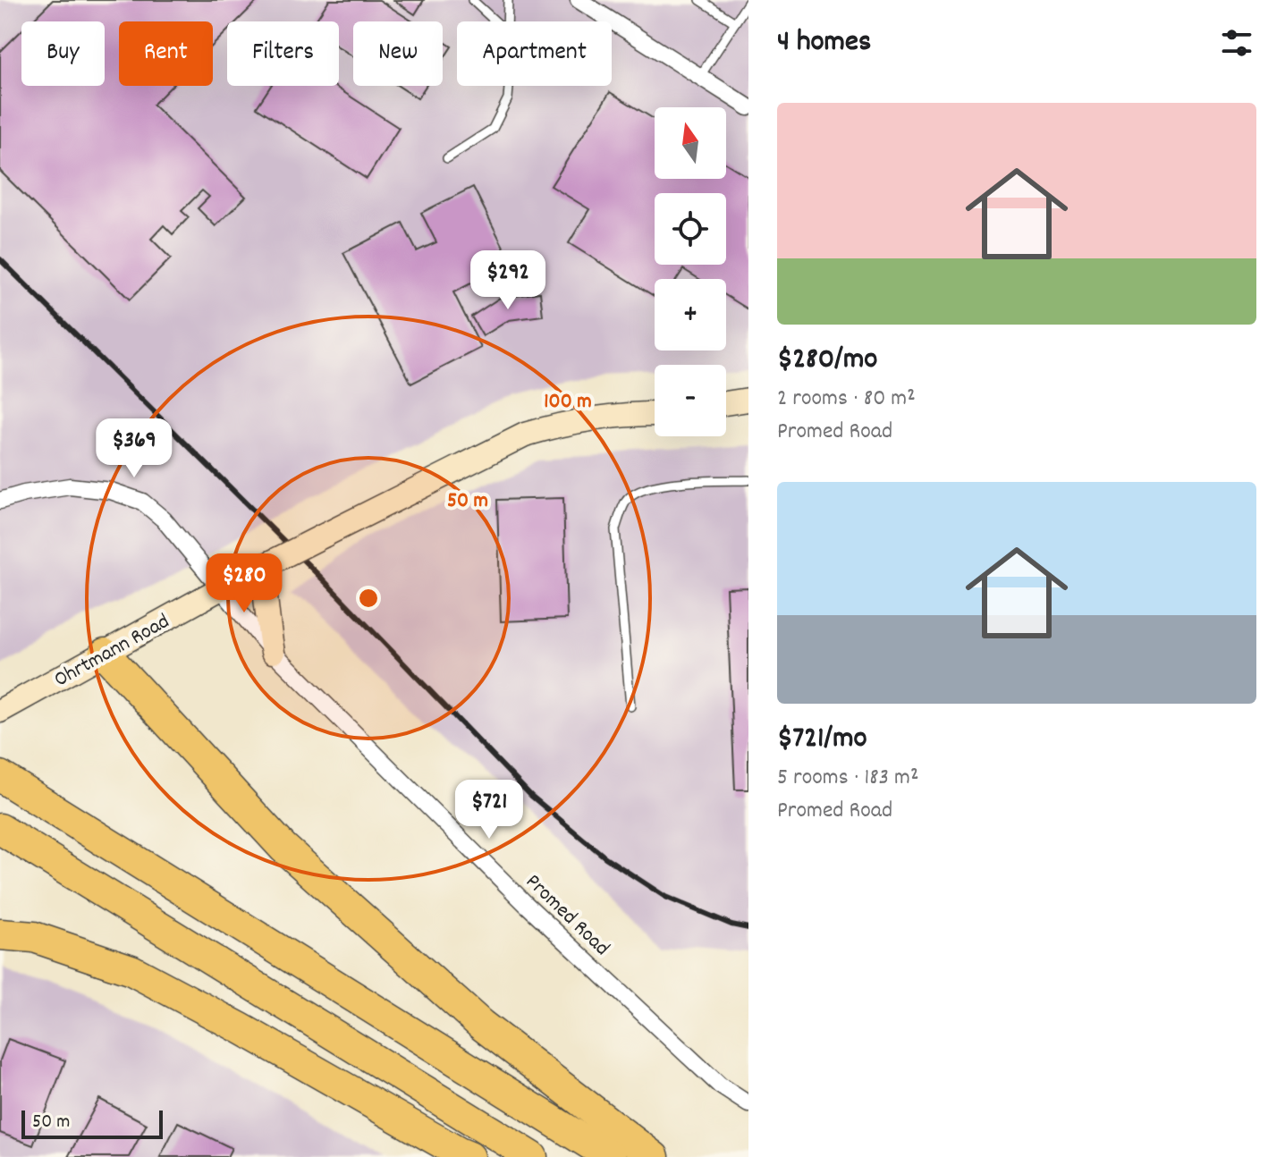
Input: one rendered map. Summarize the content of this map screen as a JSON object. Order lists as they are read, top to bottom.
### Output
{
  "streets": {
    "main road": ["Ohrtmann Road"],
    "street": ["Promed Road"]
  },
  "crossings": [
    ["Ohrtmann Road", "Promed Road"]
  ],
  "scale_bar": "50 m",
  "north": "top",
  "page": {
    "heading": "4 homes",
    "chip": [
      "Buy",
      "Rent",
      "Filters",
      "New",
      "Apartment"
    ],
    "list": [
      {
        "name": "$280/mo",
        "note": "2 rooms · 80 m² · Promed Road"
      },
      {
        "name": "$721/mo",
        "note": "5 rooms · 183 m² · Promed Road"
      }
    ],
    "map_buttons": ["+", "−"],
    "price": [
      "$292",
      "$369",
      "$280",
      "$721"
    ],
    "scale": "50 m"
  },
  "rings": ["100 m", "50 m"]
}
